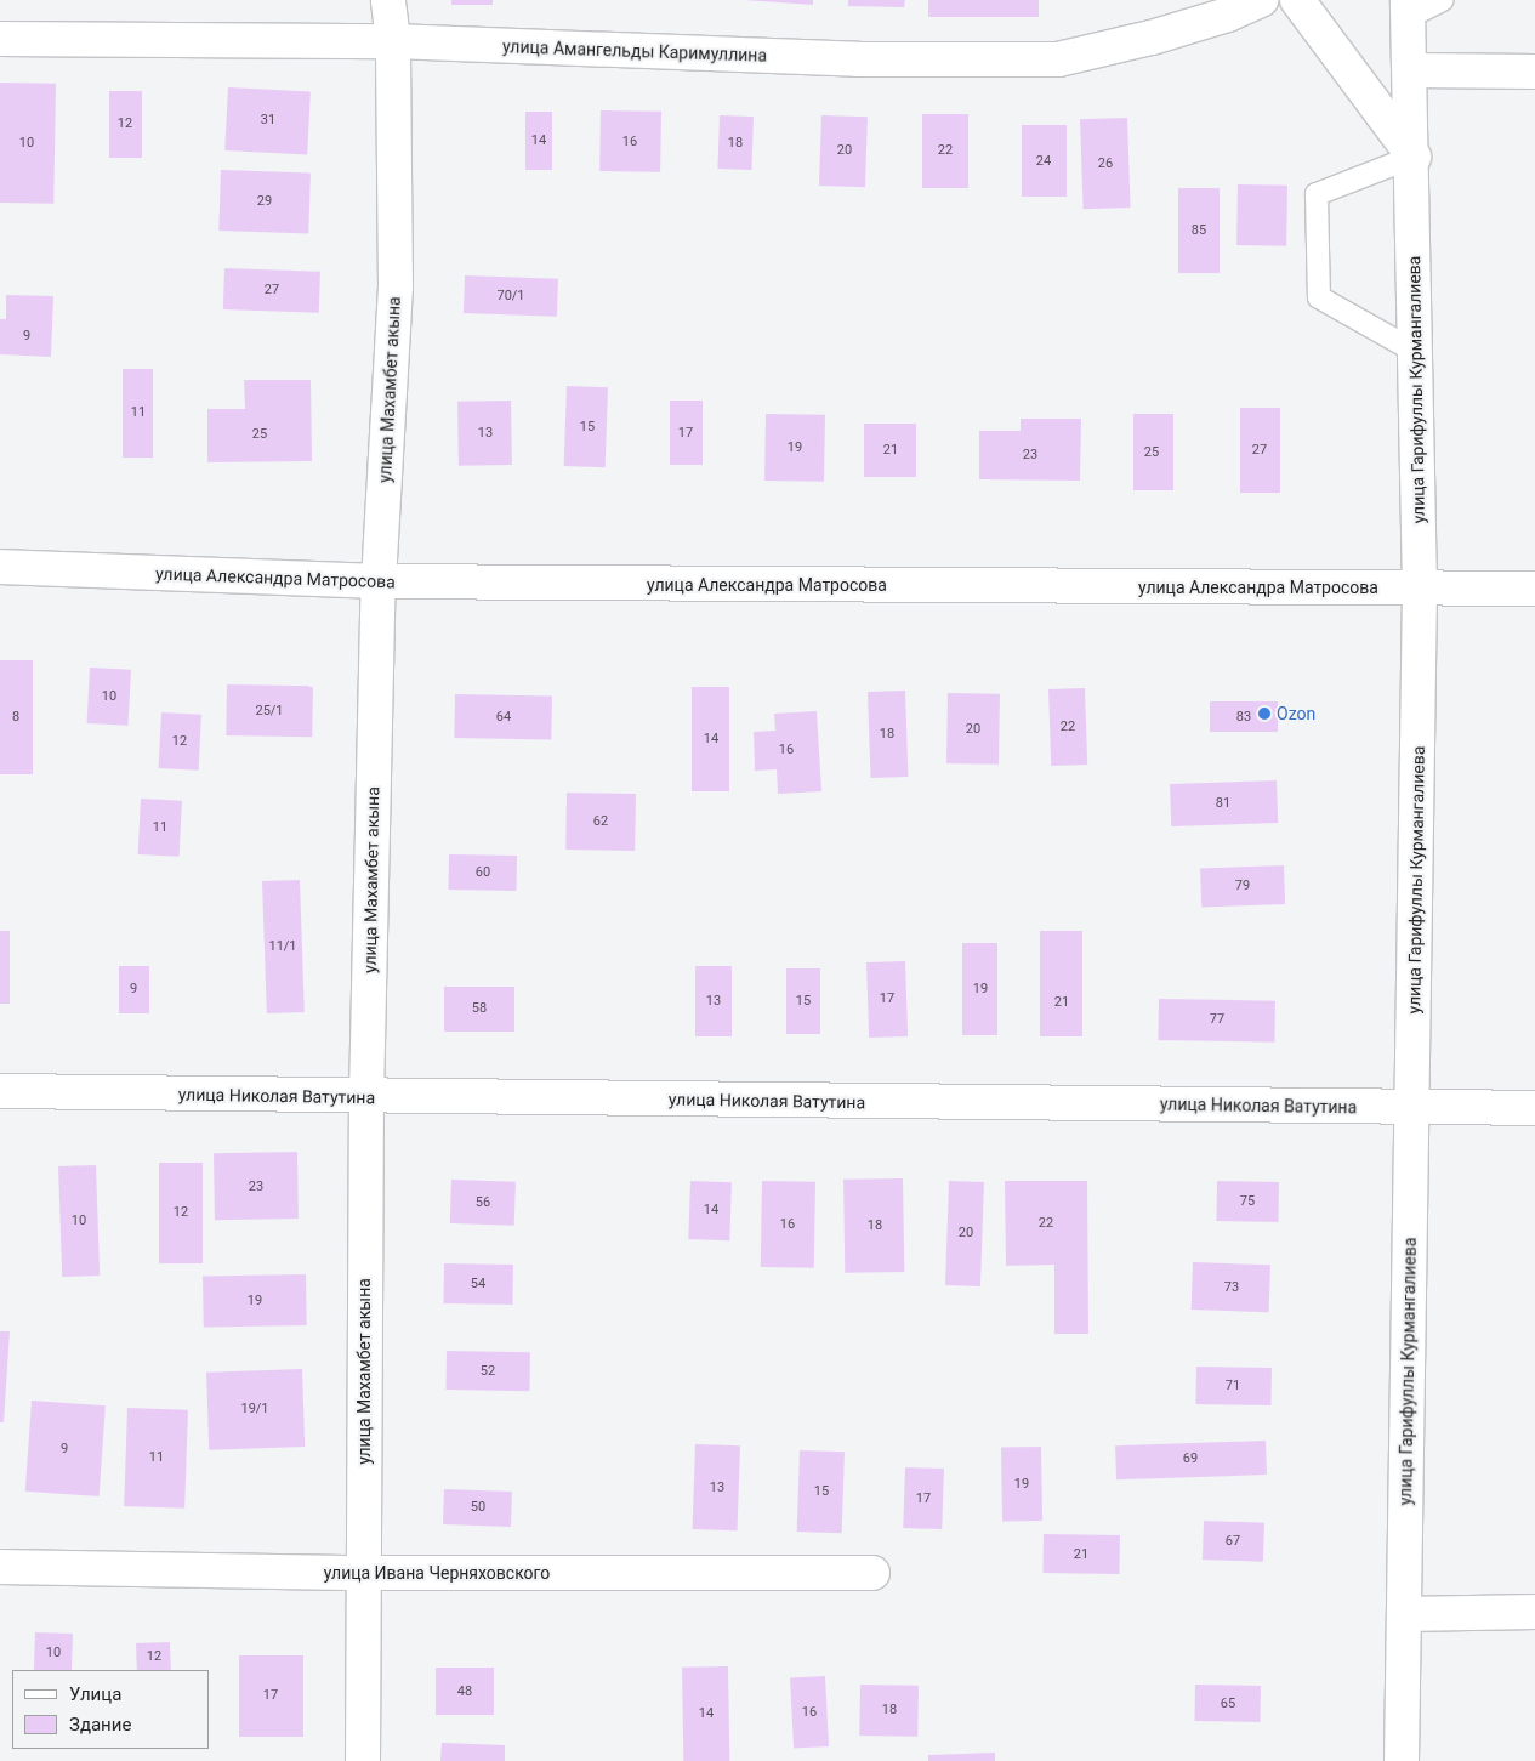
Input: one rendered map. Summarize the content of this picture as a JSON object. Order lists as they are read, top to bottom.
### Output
{
  "streets": {
    "street": [
      "улица Амангельды Каримуллина",
      "улица Махамбет акына",
      "улица Гарифуллы Курмангалиева",
      "улица Александра Матросова",
      "улица Николая Ватутина",
      "улица Ивана Черняховского"
    ]
  },
  "crossings": [
    ["улица Амангельды Каримуллина", "улица Махамбет акына"],
    ["улица Махамбет акына", "улица Александра Матросова"],
    ["улица Махамбет акына", "улица Николая Ватутина"],
    ["улица Махамбет акына", "улица Ивана Черняховского"],
    ["улица Гарифуллы Курмангалиева", "улица Александра Матросова"],
    ["улица Гарифуллы Курмангалиева", "улица Николая Ватутина"]
  ],
  "places": ["Ozon"],
  "house_numbers": [
    "31",
    "12",
    "14",
    "16",
    "10",
    "18",
    "20",
    "22",
    "24",
    "26",
    "29",
    "85",
    "27",
    "70/1",
    "9",
    "11",
    "15",
    "13",
    "17",
    "25",
    "19",
    "21",
    "27",
    "25",
    "23",
    "10",
    "25/1",
    "8",
    "64",
    "83",
    "22",
    "20",
    "18",
    "14",
    "12",
    "16",
    "81",
    "62",
    "11",
    "60",
    "79",
    "11/1",
    "9",
    "19",
    "17",
    "13",
    "15",
    "21",
    "58",
    "77",
    "23",
    "75",
    "56",
    "14",
    "12",
    "10",
    "22",
    "16",
    "18",
    "20",
    "54",
    "73",
    "19",
    "52",
    "71",
    "19/1",
    "9",
    "11",
    "69",
    "19",
    "13",
    "15",
    "17",
    "50",
    "67",
    "21",
    "10",
    "12",
    "48",
    "17",
    "65",
    "18",
    "16",
    "14"
  ],
  "legend": ["Улица", "Здание"]
}
